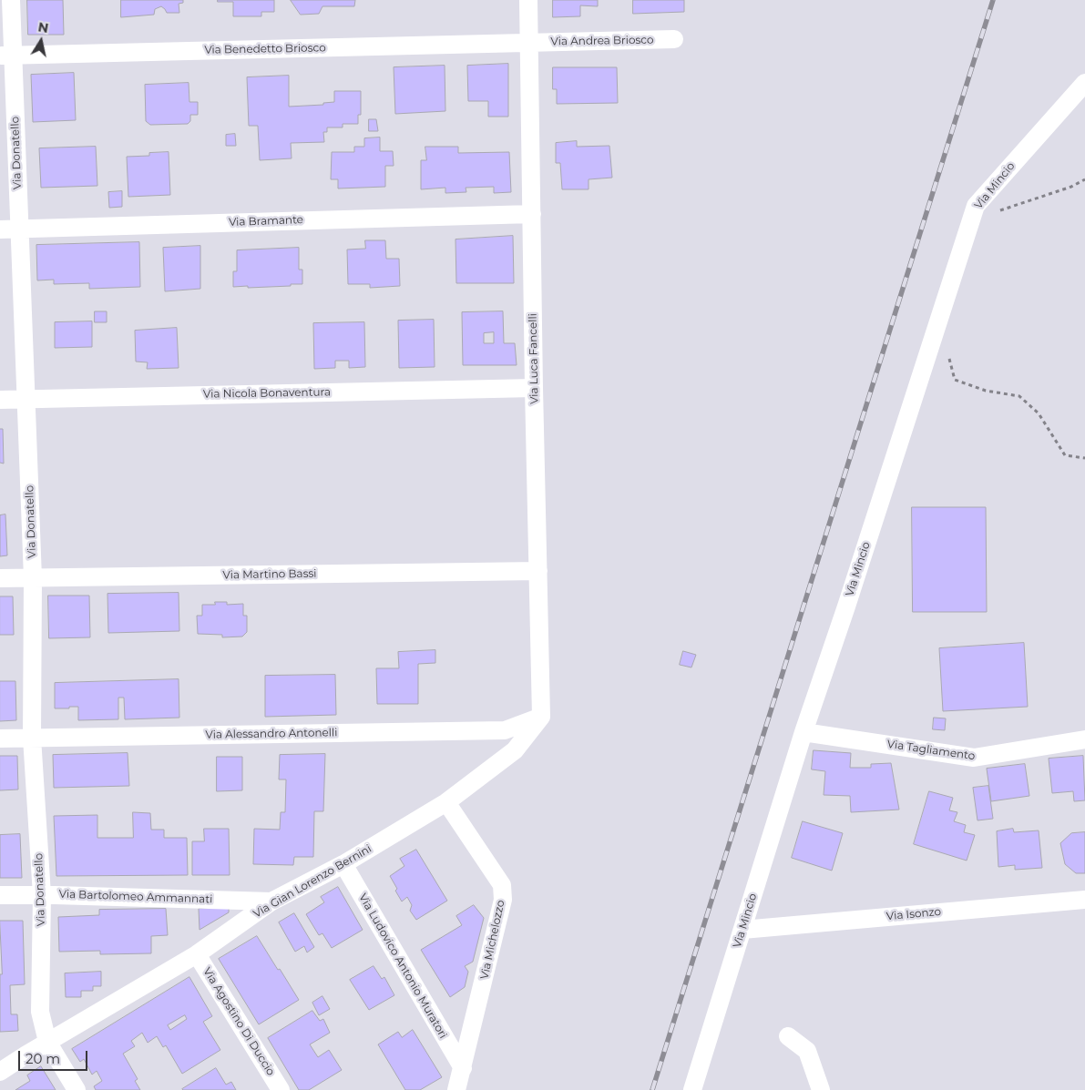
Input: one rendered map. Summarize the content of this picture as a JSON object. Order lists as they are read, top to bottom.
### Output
{
  "streets": {
    "street": [
      "Via Andrea Briosco",
      "Via Benedetto Briosco",
      "Via Donatello",
      "Via Mincio",
      "Via Bramante",
      "Via Luca Fancelli",
      "Via Nicola Bonaventura",
      "Via Martino Bassi",
      "Via Alessandro Antonelli",
      "Via Tagliamento",
      "Via Gian Lorenzo Bernini",
      "Via Bartolomeo Ammannati",
      "Via Isonzo",
      "Via Michelozzo",
      "Via Ludovico Antonio Muratori",
      "Via Agostino Di Duccio"
    ]
  },
  "crossings": [
    ["Via Andrea Briosco", "Via Benedetto Briosco"],
    ["Via Andrea Briosco", "Via Luca Fancelli"],
    ["Via Benedetto Briosco", "Via Donatello"],
    ["Via Benedetto Briosco", "Via Luca Fancelli"],
    ["Via Donatello", "Via Bramante"],
    ["Via Donatello", "Via Nicola Bonaventura"],
    ["Via Donatello", "Via Martino Bassi"],
    ["Via Donatello", "Via Alessandro Antonelli"],
    ["Via Donatello", "Via Gian Lorenzo Bernini"],
    ["Via Donatello", "Via Bartolomeo Ammannati"],
    ["Via Mincio", "Via Tagliamento"],
    ["Via Mincio", "Via Isonzo"],
    ["Via Bramante", "Via Luca Fancelli"],
    ["Via Luca Fancelli", "Via Nicola Bonaventura"],
    ["Via Luca Fancelli", "Via Martino Bassi"],
    ["Via Luca Fancelli", "Via Alessandro Antonelli"],
    ["Via Luca Fancelli", "Via Gian Lorenzo Bernini"],
    ["Via Alessandro Antonelli", "Via Gian Lorenzo Bernini"],
    ["Via Gian Lorenzo Bernini", "Via Bartolomeo Ammannati"],
    ["Via Gian Lorenzo Bernini", "Via Michelozzo"],
    ["Via Gian Lorenzo Bernini", "Via Ludovico Antonio Muratori"],
    ["Via Gian Lorenzo Bernini", "Via Agostino Di Duccio"],
    ["Via Michelozzo", "Via Ludovico Antonio Muratori"]
  ],
  "scale_bar": "20 m",
  "north": "top"
}
